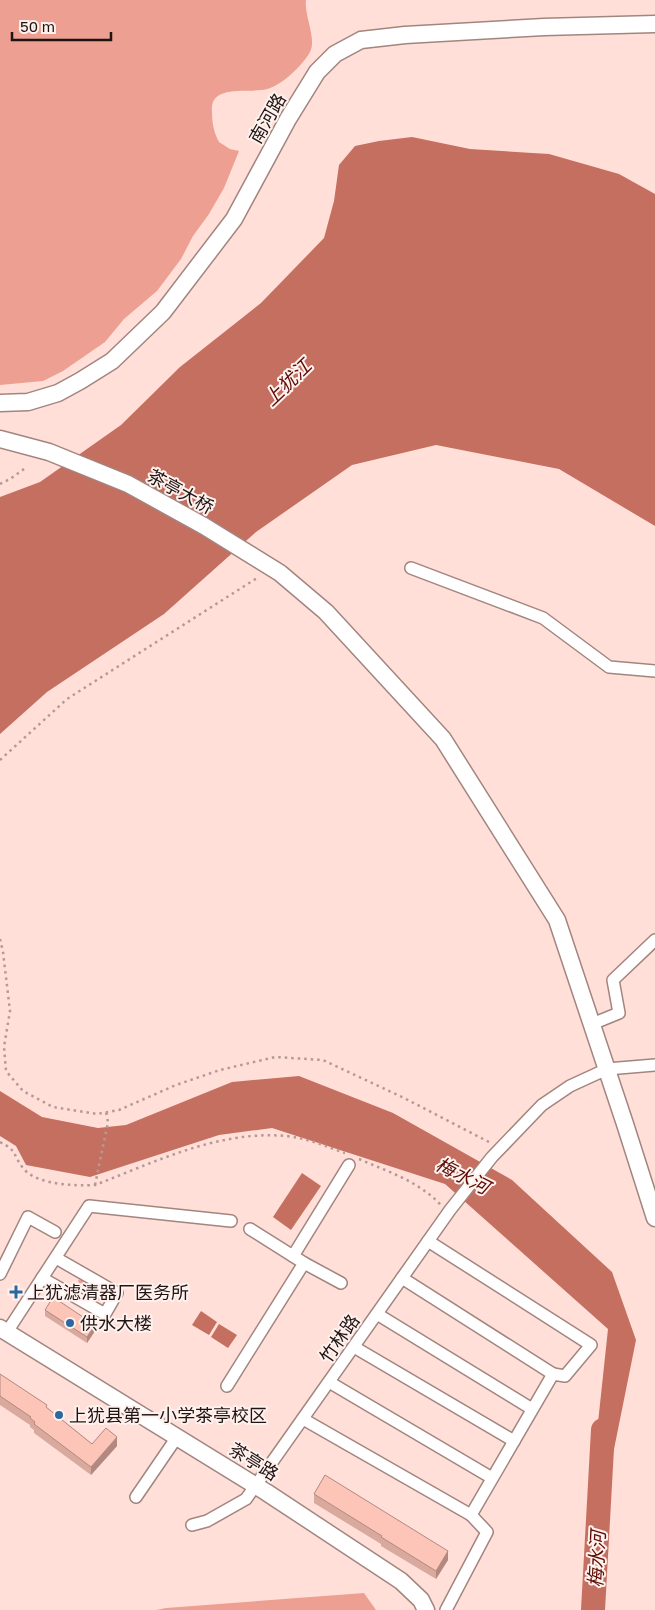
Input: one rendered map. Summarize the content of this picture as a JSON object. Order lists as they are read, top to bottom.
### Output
{
  "streets": {
    "street": [
      "南河路",
      "茶亭大桥",
      "竹林路",
      "茶亭路"
    ]
  },
  "crossings": [
    ["茶亭大桥", "竹林路"],
    ["竹林路", "茶亭路"]
  ],
  "water": ["上犹江", "梅水河"],
  "places": {
    "health": ["上犹滤清器厂医务所"],
    "other": ["供水大楼", "上犹县第一小学茶亭校区"]
  },
  "scale_bar": "50 m"
}
